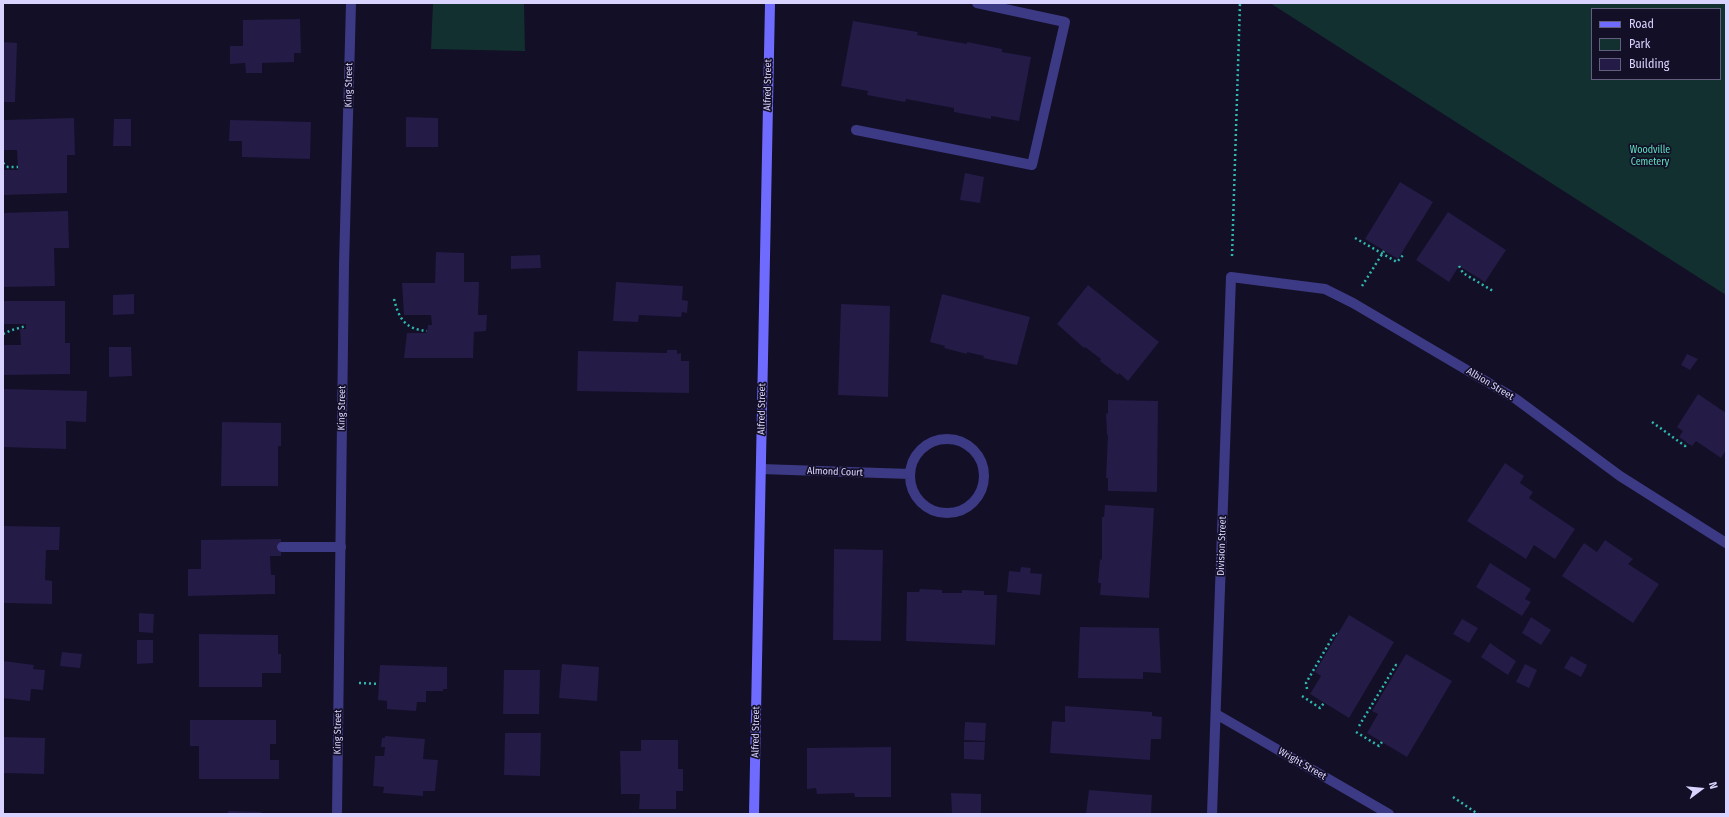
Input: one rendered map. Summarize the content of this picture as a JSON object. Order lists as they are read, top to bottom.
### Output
{
  "streets": {
    "main road": ["Alfred Street"],
    "street": [
      "King Street",
      "Albion Street",
      "Almond Court",
      "Division Street",
      "Wright Street"
    ]
  },
  "crossings": [
    ["Alfred Street", "Almond Court"],
    ["Albion Street", "Division Street"],
    ["Division Street", "Wright Street"]
  ],
  "parks": ["Woodville Cemetery"],
  "legend": ["Road", "Park", "Building"],
  "north": "right"
}
